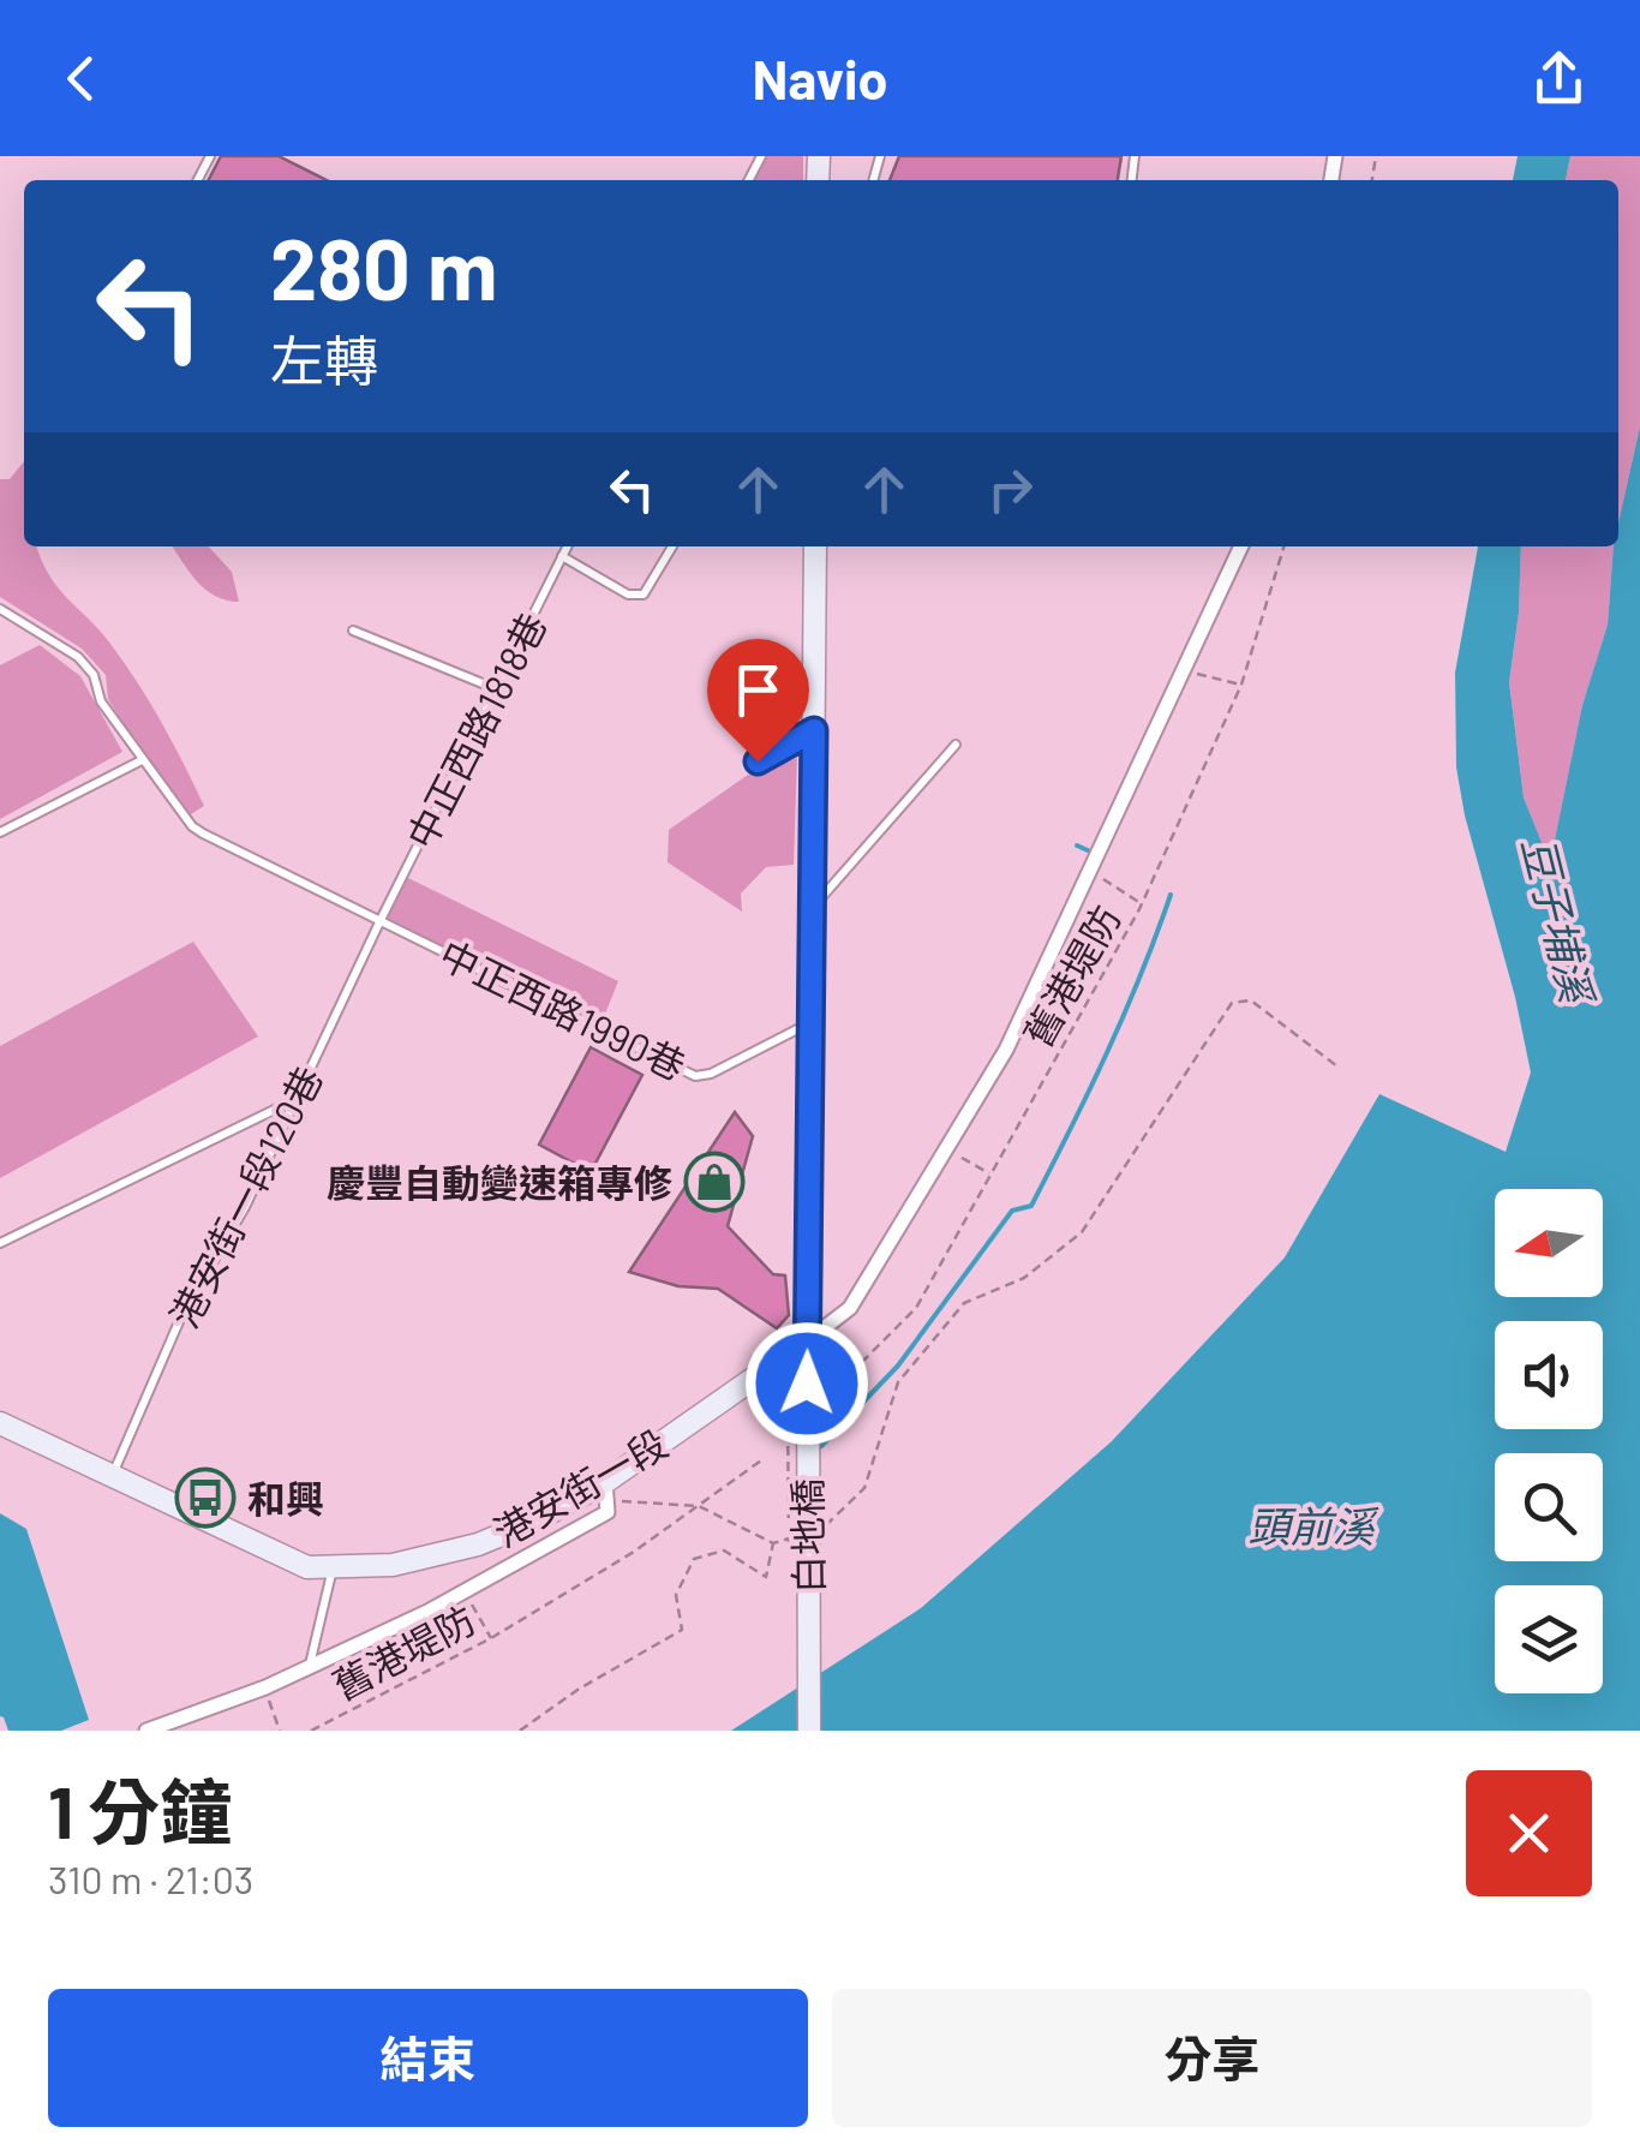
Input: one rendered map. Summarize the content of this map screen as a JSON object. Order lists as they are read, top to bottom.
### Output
{
  "streets": {
    "main road": ["港安街一段", "白地橋"],
    "lane": ["中正西路1818巷", "中正西路1990巷", "港安街一段120巷"],
    "path": ["舊港堤防"]
  },
  "crossings": [
    ["中正西路1818巷", "中正西路1990巷"],
    ["中正西路1818巷", "港安街一段120巷"],
    ["中正西路1990巷", "港安街一段120巷"],
    ["中正西路1990巷", "白地橋"],
    ["港安街一段120巷", "港安街一段"],
    ["港安街一段", "白地橋"]
  ],
  "water": ["豆子埔溪", "頭前溪"],
  "places": {
    "shop": ["慶豐自動變速箱專修"],
    "bus stop": ["和興"]
  },
  "north": "left",
  "page": {
    "header": "Navio",
    "turn": ["280 m", "左轉"],
    "heading": ["1 分鐘", "310 m · 21:03"],
    "buttons": ["結束", "分享"]
  }
}
